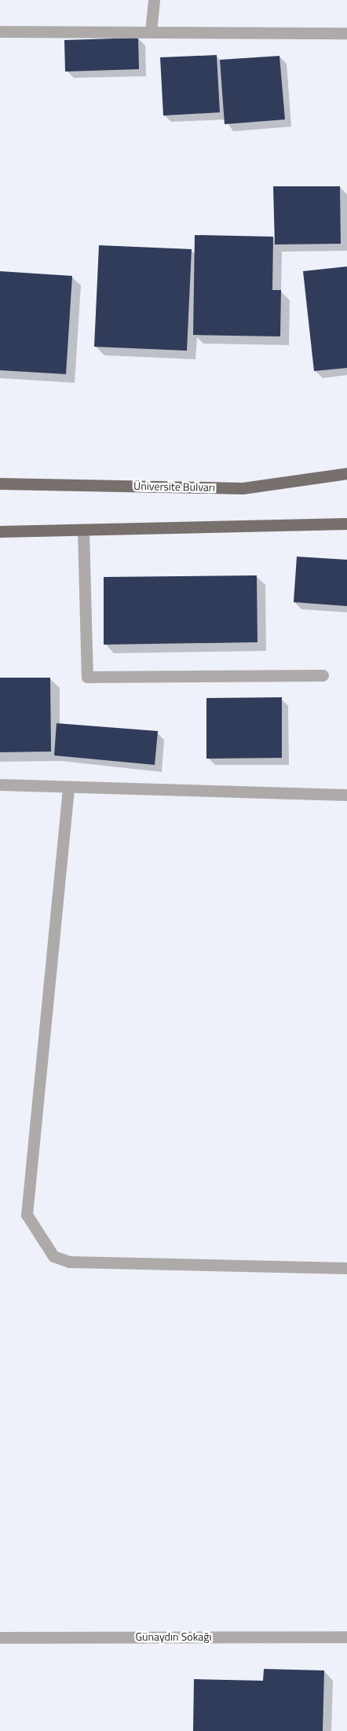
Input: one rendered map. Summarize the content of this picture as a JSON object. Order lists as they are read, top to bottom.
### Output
{
  "streets": {
    "main road": ["Üniversite Bulvarı"],
    "street": ["Günaydın Sokağı"]
  }
}
